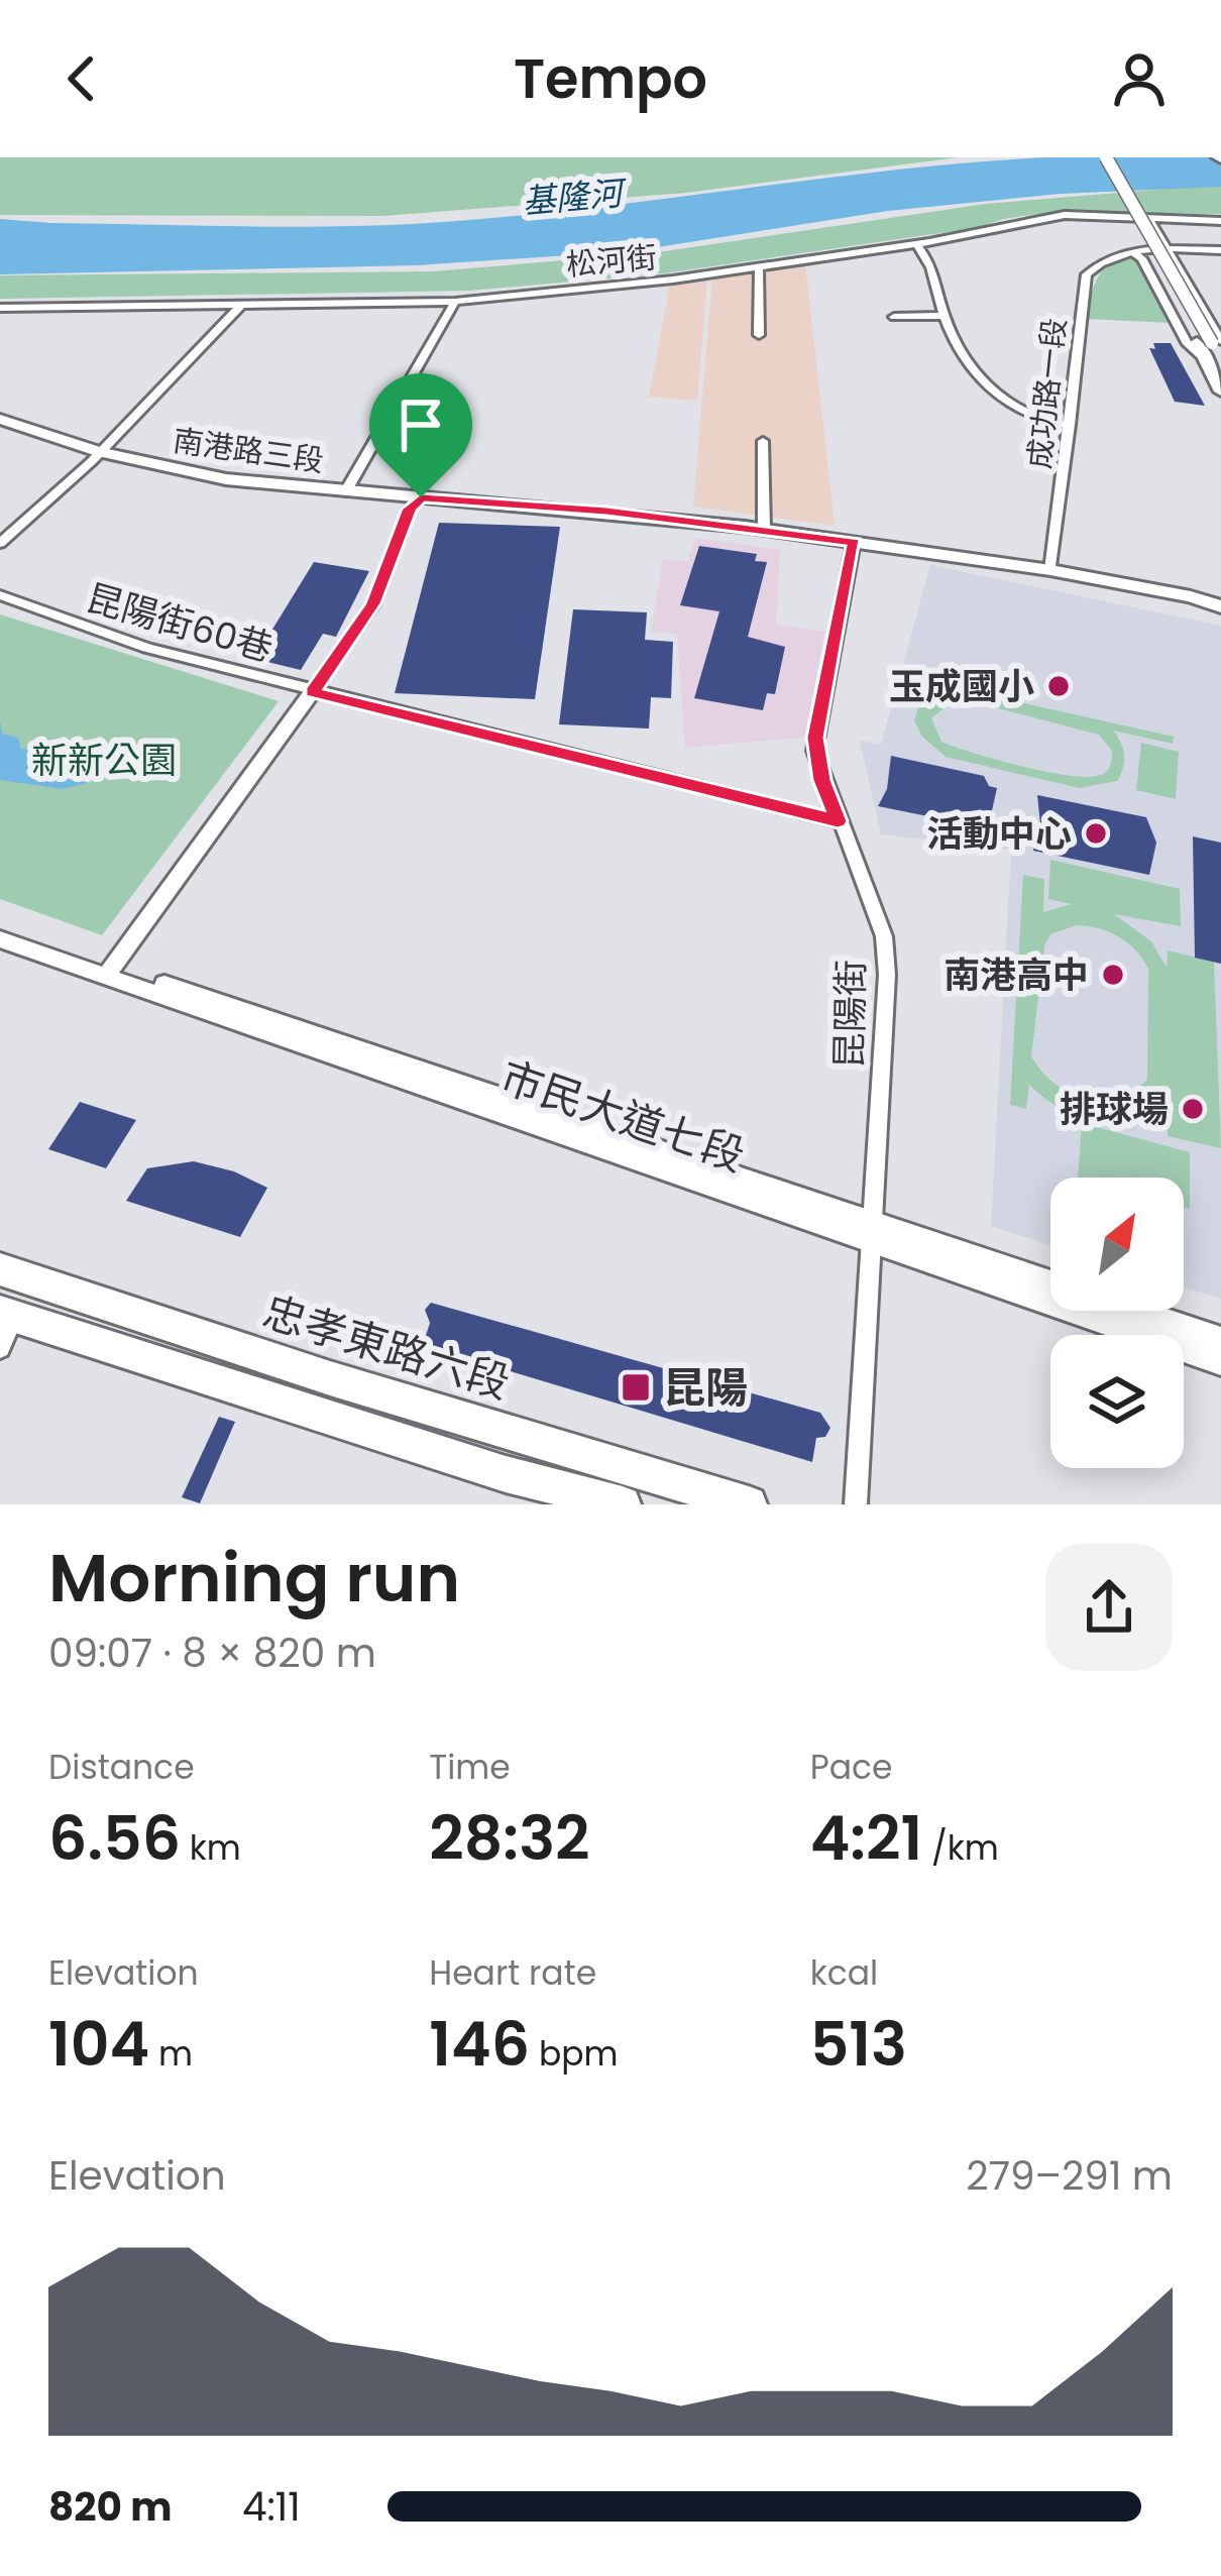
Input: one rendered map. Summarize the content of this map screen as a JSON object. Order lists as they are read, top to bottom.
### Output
{
  "streets": {
    "main road": ["南港路三段", "忠孝東路六段"],
    "street": [
      "松河街",
      "成功路一段",
      "昆陽街60巷",
      "昆陽街",
      "市民大道七段"
    ]
  },
  "crossings": [
    ["成功路一段", "南港路三段"],
    ["南港路三段", "昆陽街"],
    ["昆陽街60巷", "昆陽街"],
    ["昆陽街", "市民大道七段"]
  ],
  "water": ["基隆河"],
  "parks": ["新新公園"],
  "places": {
    "other": [
      "玉成國小",
      "活動中心",
      "南港高中",
      "排球場"
    ],
    "transit": ["昆陽"]
  },
  "north": "top right",
  "page": {
    "header": "Tempo",
    "heading": ["Morning run", "09:07 · 8 × 820 m"],
    "stats": [
      ["Distance", "6.56 km"],
      ["Time", "28:32"],
      ["Pace", "4:21 /km"],
      ["Elevation", "104 m"],
      ["Heart rate", "146 bpm"],
      ["kcal", "513"]
    ],
    "chart": ["Elevation", "279–291 m"],
    "list": [
      {
        "name": "820 m",
        "note": "4:11"
      }
    ]
  }
}
